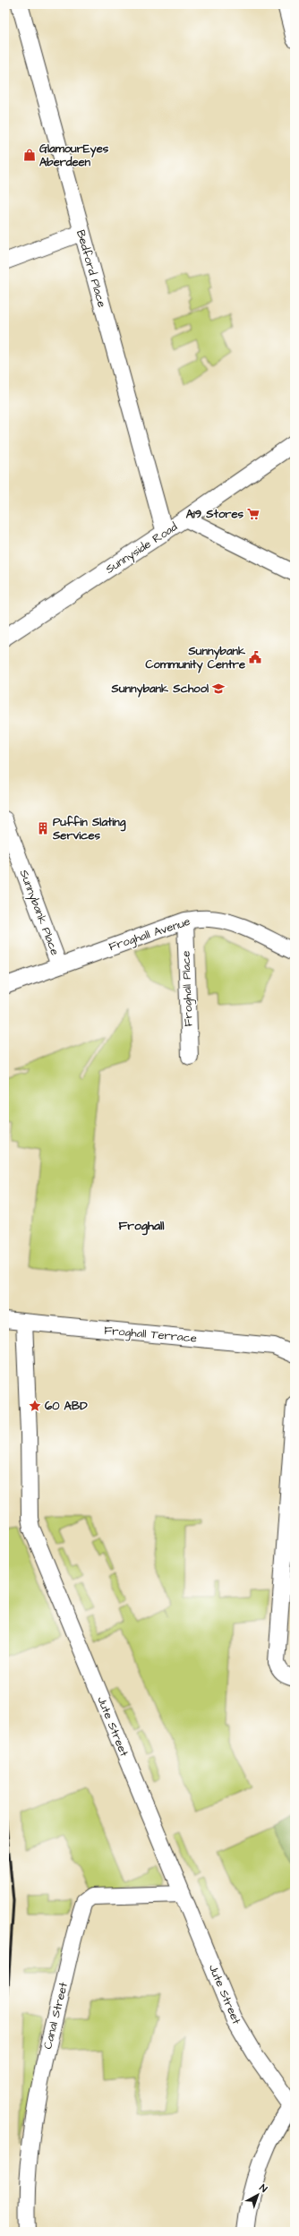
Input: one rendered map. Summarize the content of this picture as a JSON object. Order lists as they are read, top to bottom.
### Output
{
  "streets": {
    "street": [
      "Bedford Place",
      "Sunnyside Road",
      "Sunnybank Place",
      "Froghall Avenue",
      "Froghall Place",
      "Froghall Terrace",
      "Jute Street",
      "Canal Street"
    ]
  },
  "crossings": [
    ["Bedford Place", "Sunnyside Road"],
    ["Sunnybank Place", "Froghall Avenue"],
    ["Froghall Avenue", "Froghall Place"],
    ["Froghall Terrace", "Jute Street"],
    ["Jute Street", "Canal Street"]
  ],
  "districts": ["Froghall"],
  "places": {
    "shop": ["GlamourEyes Aberdeen"],
    "supermarket": ["A19 Stores"],
    "public building": ["Sunnybank Community Centre"],
    "school or university": ["Sunnybank School"],
    "building": ["Puffin Slating Services"],
    "place": ["60 ABD"]
  },
  "north": "top right"
}
